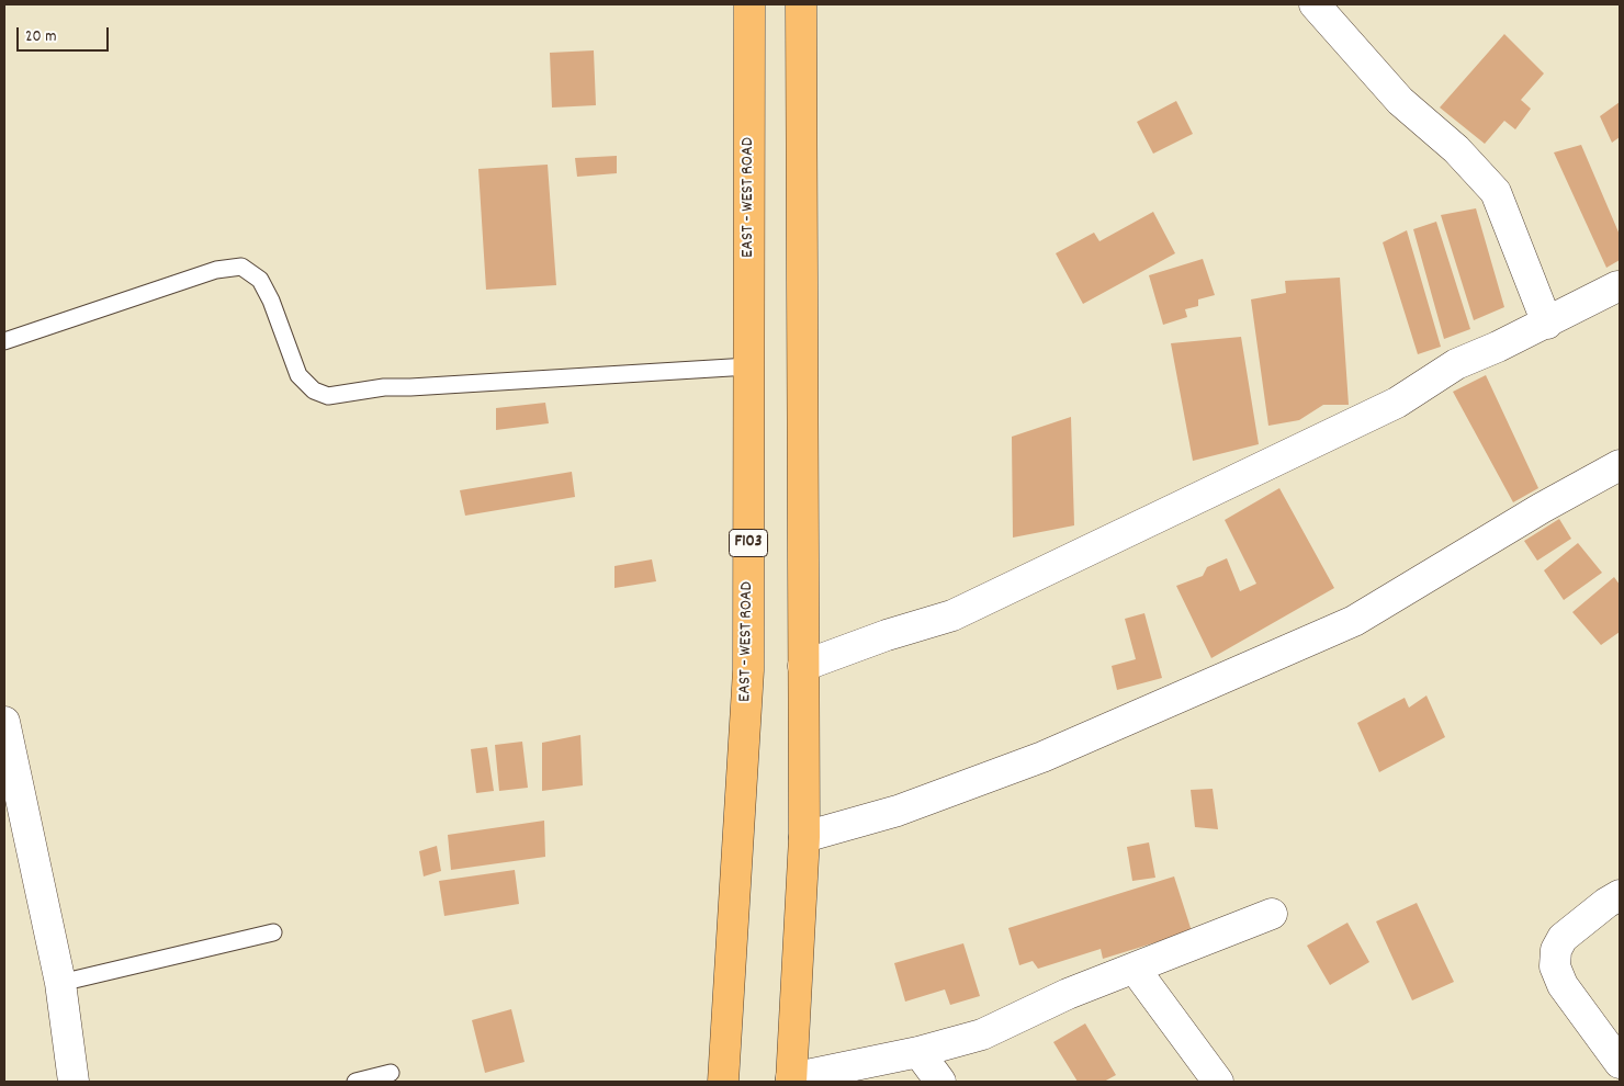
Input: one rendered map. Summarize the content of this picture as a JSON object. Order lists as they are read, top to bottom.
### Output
{
  "streets": {
    "main road": ["EAST - WEST ROAD", "F103"]
  },
  "scale_bar": "20 m"
}
